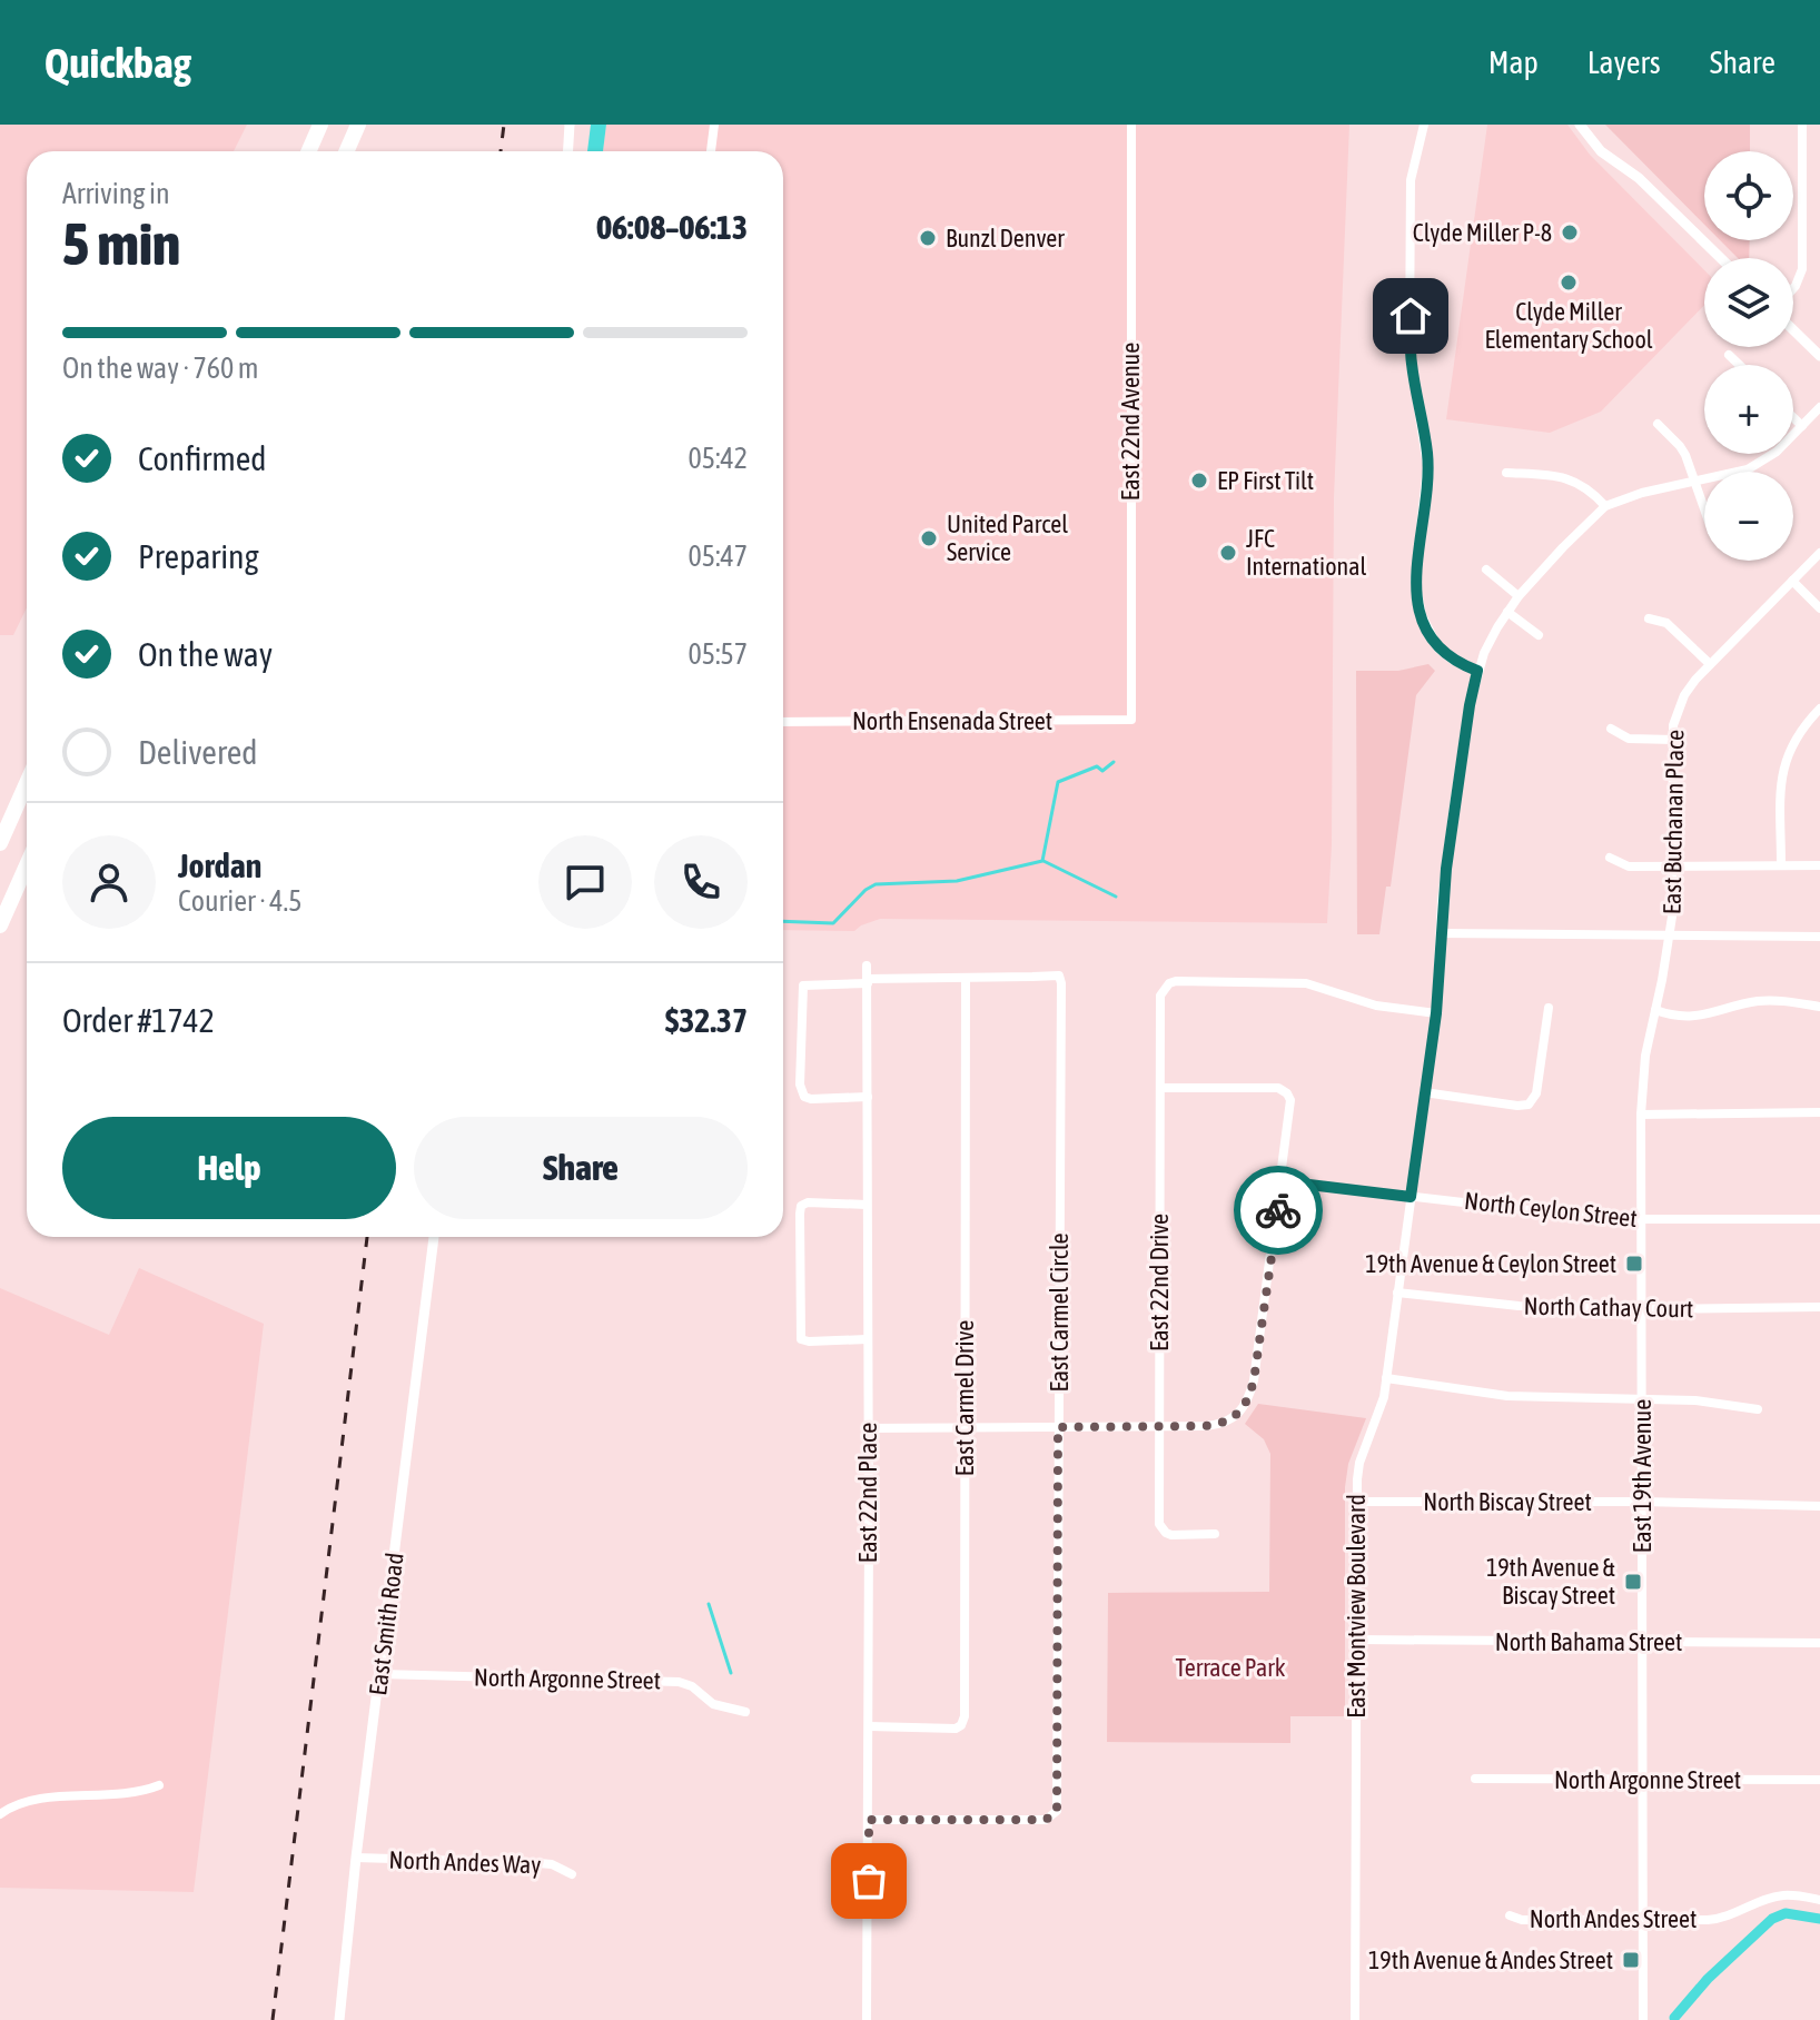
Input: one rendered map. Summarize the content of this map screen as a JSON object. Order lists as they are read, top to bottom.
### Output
{
  "streets": {
    "street": [
      "East 22nd Avenue",
      "North Ensenada Street",
      "East Buchanan Place",
      "North Ceylon Street",
      "East 22nd Drive",
      "North Cathay Court",
      "East Carmel Circle",
      "East Carmel Drive",
      "East 19th Avenue",
      "East 22nd Place",
      "North Biscay Street",
      "East Montview Boulevard",
      "East Smith Road",
      "North Bahama Street",
      "North Argonne Street",
      "North Andes Way",
      "North Andes Street"
    ]
  },
  "crossings": [
    ["East 22nd Avenue", "North Ensenada Street"],
    ["East Buchanan Place", "East 19th Avenue"],
    ["North Ceylon Street", "East 19th Avenue"],
    ["North Ceylon Street", "East Montview Boulevard"],
    ["East 22nd Drive", "East Montview Boulevard"],
    ["North Cathay Court", "East 19th Avenue"],
    ["North Cathay Court", "East Montview Boulevard"],
    ["East Carmel Circle", "East Carmel Drive"],
    ["East Carmel Circle", "East 22nd Place"],
    ["East Carmel Drive", "East 22nd Place"],
    ["East 19th Avenue", "North Biscay Street"],
    ["East 19th Avenue", "North Bahama Street"],
    ["East 19th Avenue", "North Argonne Street"],
    ["East 19th Avenue", "North Andes Street"],
    ["North Biscay Street", "East Montview Boulevard"],
    ["East Montview Boulevard", "North Bahama Street"],
    ["East Smith Road", "North Argonne Street"],
    ["East Smith Road", "North Andes Way"]
  ],
  "parks": ["Terrace Park"],
  "places": {
    "other": [
      "Clyde Miller P-8",
      "Bunzl Denver",
      "Clyde Miller Elementary School",
      "EP First Tilt",
      "United Parcel Service",
      "JFC International"
    ],
    "transit": ["19th Avenue & Ceylon Street", "19th Avenue & Biscay Street", "19th Avenue & Andes Street"]
  },
  "page": {
    "header": "Quickbag",
    "nav": ["Map", "Layers", "Share"],
    "map_buttons": ["+", "−"],
    "heading": ["5 min", "Arriving in", "06:08–06:13"],
    "panel": [
      "Jordan",
      "Courier · 4.5",
      "Order #1742",
      "$32.37"
    ],
    "bar": "On the way · 760 m",
    "list": [
      ["Confirmed", "05:42"],
      ["Preparing", "05:47"],
      ["On the way", "05:57"],
      "Delivered"
    ],
    "buttons": ["Help", "Share"]
  }
}
